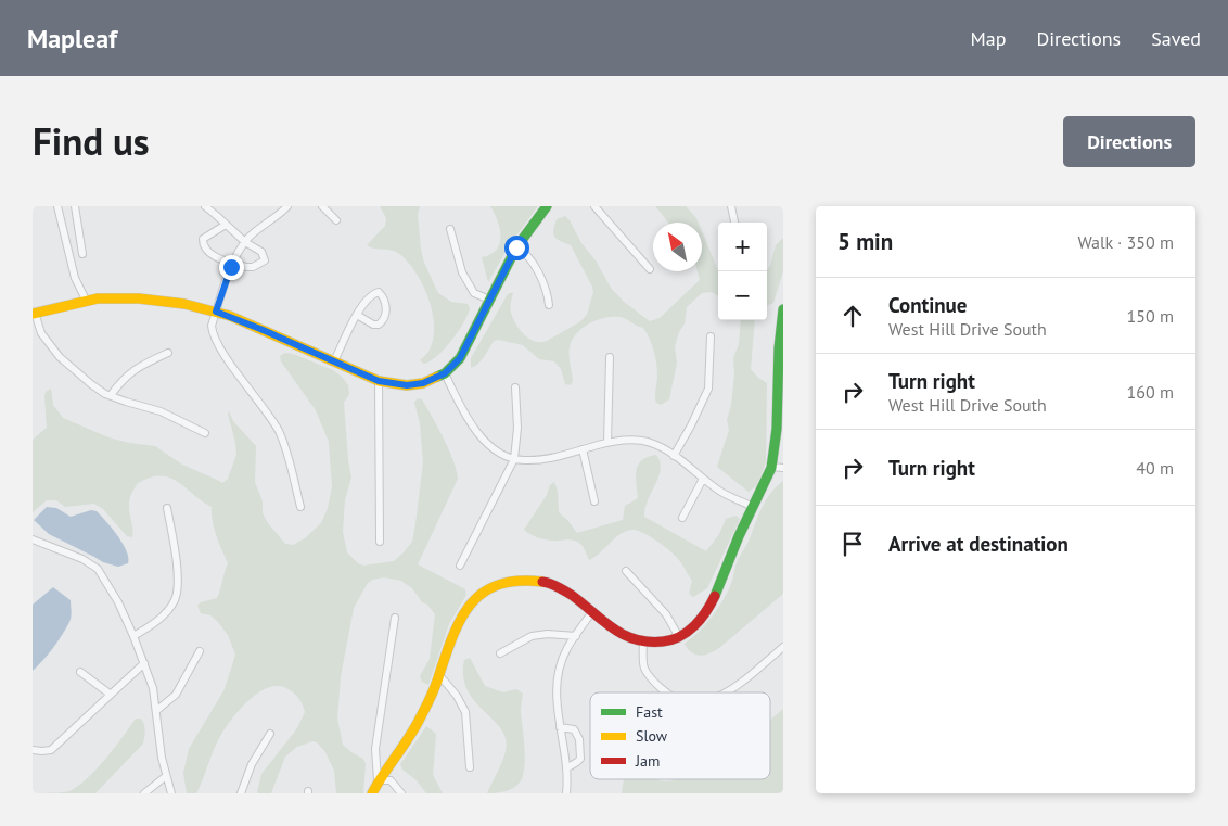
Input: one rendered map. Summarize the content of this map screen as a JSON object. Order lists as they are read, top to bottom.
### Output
{
  "legend": ["Fast", "Slow", "Jam"],
  "north": "top left",
  "page": {
    "header": "Mapleaf",
    "nav": ["Map", "Directions", "Saved"],
    "title": "Find us",
    "buttons": "Directions",
    "heading": ["5 min", "Walk · 350 m"],
    "map_buttons": ["+", "−"],
    "list": [
      ["Continue", "West Hill Drive South", "150 m"],
      ["Turn right", "West Hill Drive South", "160 m"],
      ["Turn right", "40 m"],
      "Arrive at destination"
    ]
  }
}
